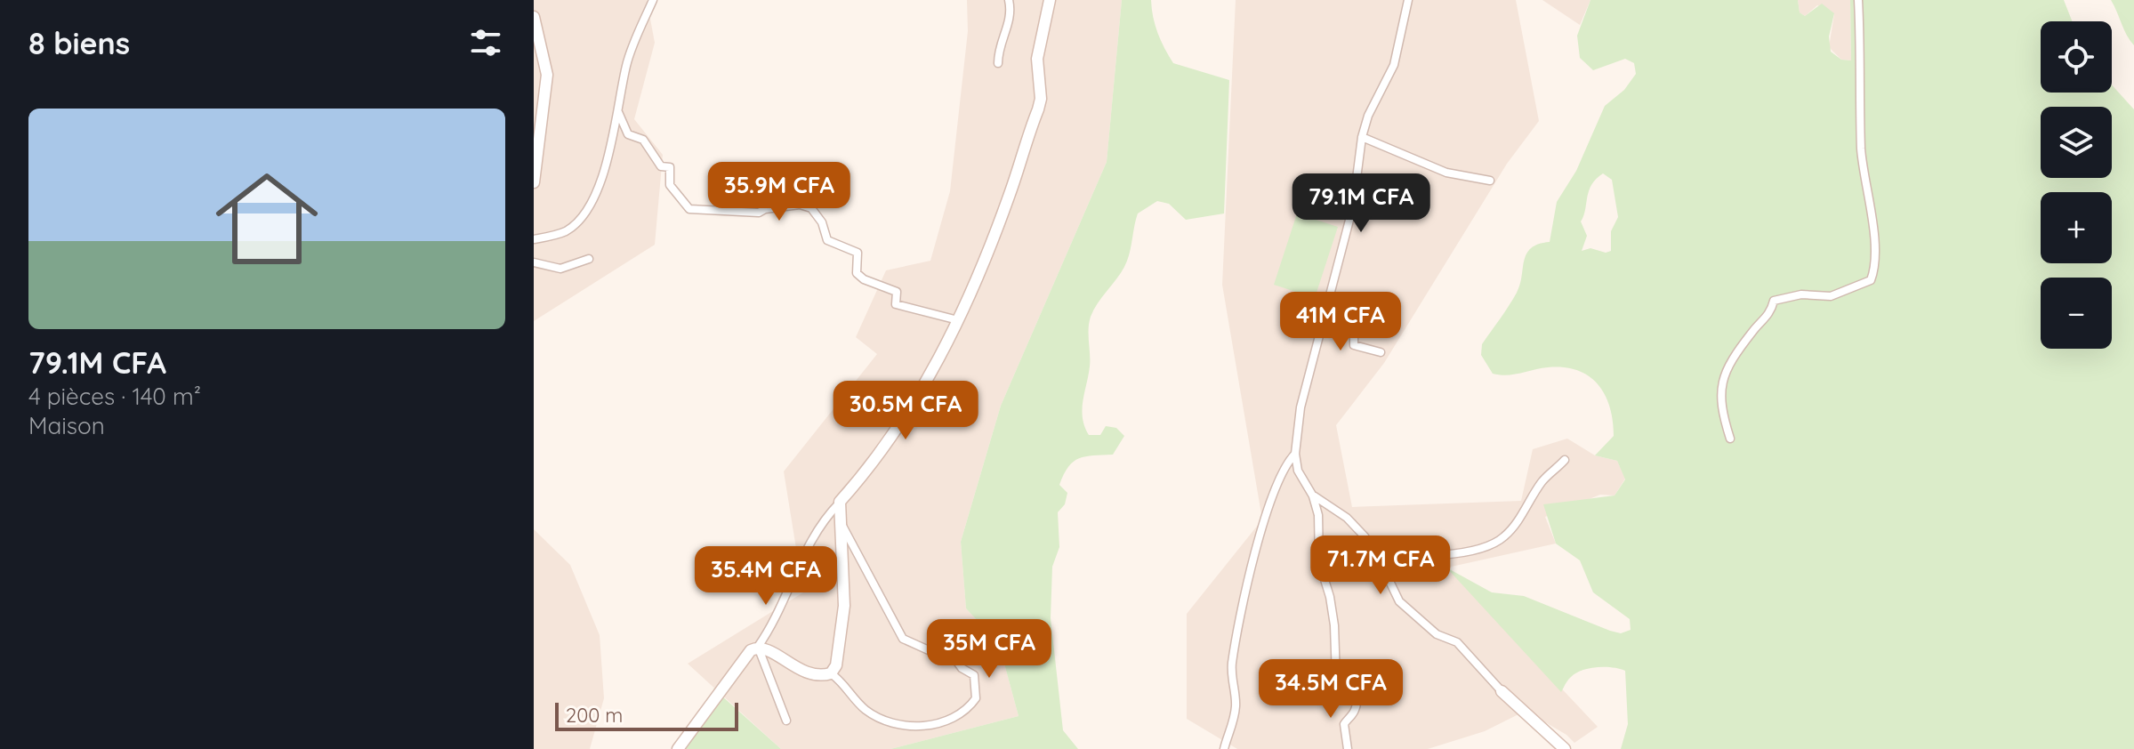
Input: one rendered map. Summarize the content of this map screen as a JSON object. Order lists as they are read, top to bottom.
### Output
{
  "scale_bar": "200 m",
  "page": {
    "heading": "8 biens",
    "map_buttons": ["+", "−"],
    "list": [
      {
        "name": "79.1M CFA",
        "note": "4 pièces · 140 m² · Maison"
      }
    ],
    "price": [
      "35.9M CFA",
      "79.1M CFA",
      "41M CFA",
      "30.5M CFA",
      "71.7M CFA",
      "35.4M CFA",
      "35M CFA",
      "34.5M CFA"
    ],
    "scale": "200 m"
  }
}
